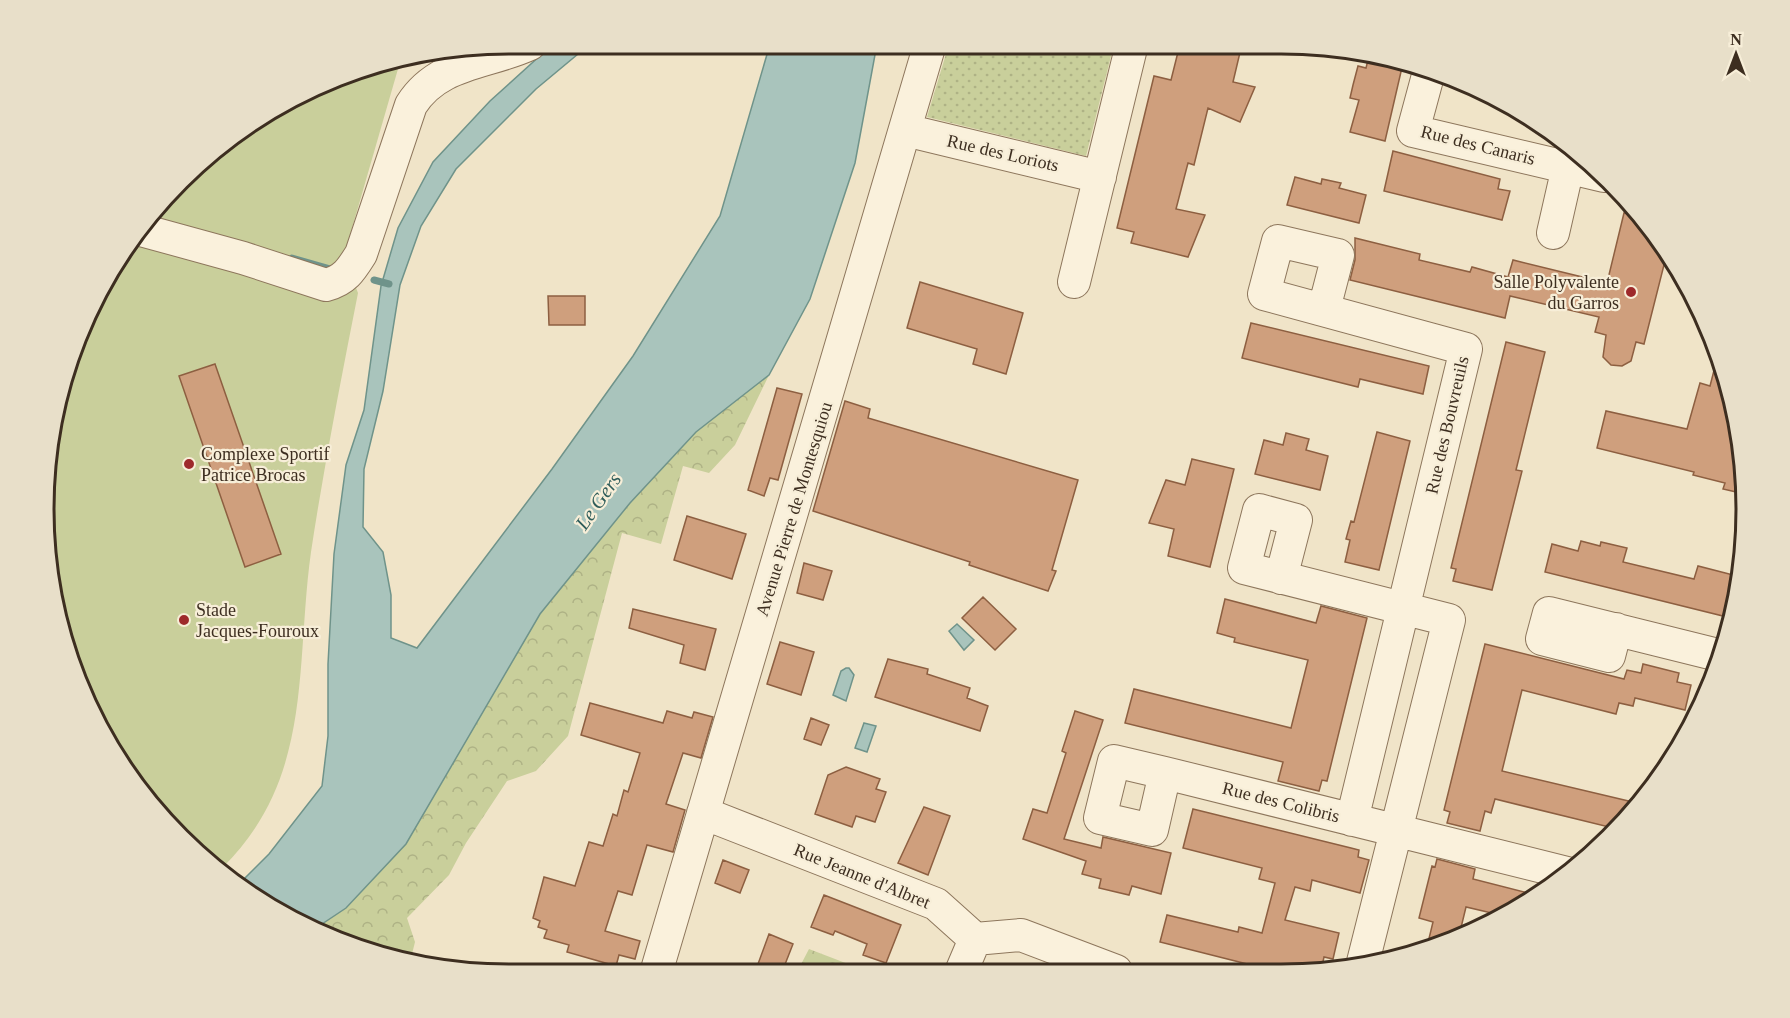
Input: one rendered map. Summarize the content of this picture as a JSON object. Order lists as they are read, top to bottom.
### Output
{
  "streets": {
    "street": [
      "Rue des Canaris",
      "Rue des Loriots",
      "Rue des Bouvreuils",
      "Avenue Pierre de Montesquiou",
      "Rue des Colibris",
      "Rue Jeanne d'Albret"
    ]
  },
  "crossings": [
    ["Rue des Loriots", "Avenue Pierre de Montesquiou"],
    ["Rue des Bouvreuils", "Rue des Colibris"],
    ["Avenue Pierre de Montesquiou", "Rue Jeanne d'Albret"]
  ],
  "water": ["Le Gers"],
  "places": ["Salle Polyvalente du Garros", "Complexe Sportif Patrice Brocas", "Stade Jacques-Fouroux"],
  "north": "top"
}
